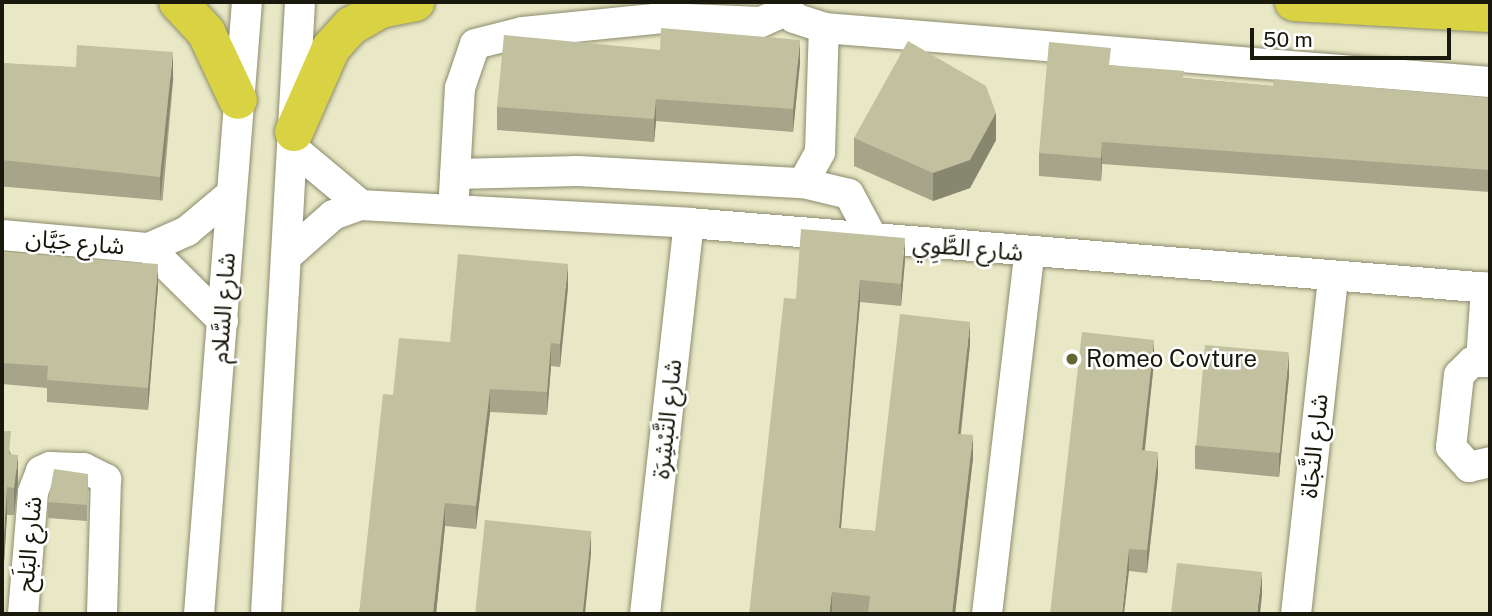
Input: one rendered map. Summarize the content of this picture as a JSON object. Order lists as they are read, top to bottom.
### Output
{
  "streets": {
    "street": [
      "شارع جَيَّان",
      "شارع الطَّوِي",
      "شارع السَّلام",
      "شارع التَّبْشِرَة",
      "شارع النَّجَاة",
      "شارع البَلَح"
    ]
  },
  "crossings": [
    ["شارع جَيَّان", "شارع السَّلام"],
    ["شارع الطَّوِي", "شارع التَّبْشِرَة"],
    ["شارع الطَّوِي", "شارع النَّجَاة"]
  ],
  "places": ["Romeo Covture"],
  "scale_bar": "50 m"
}
